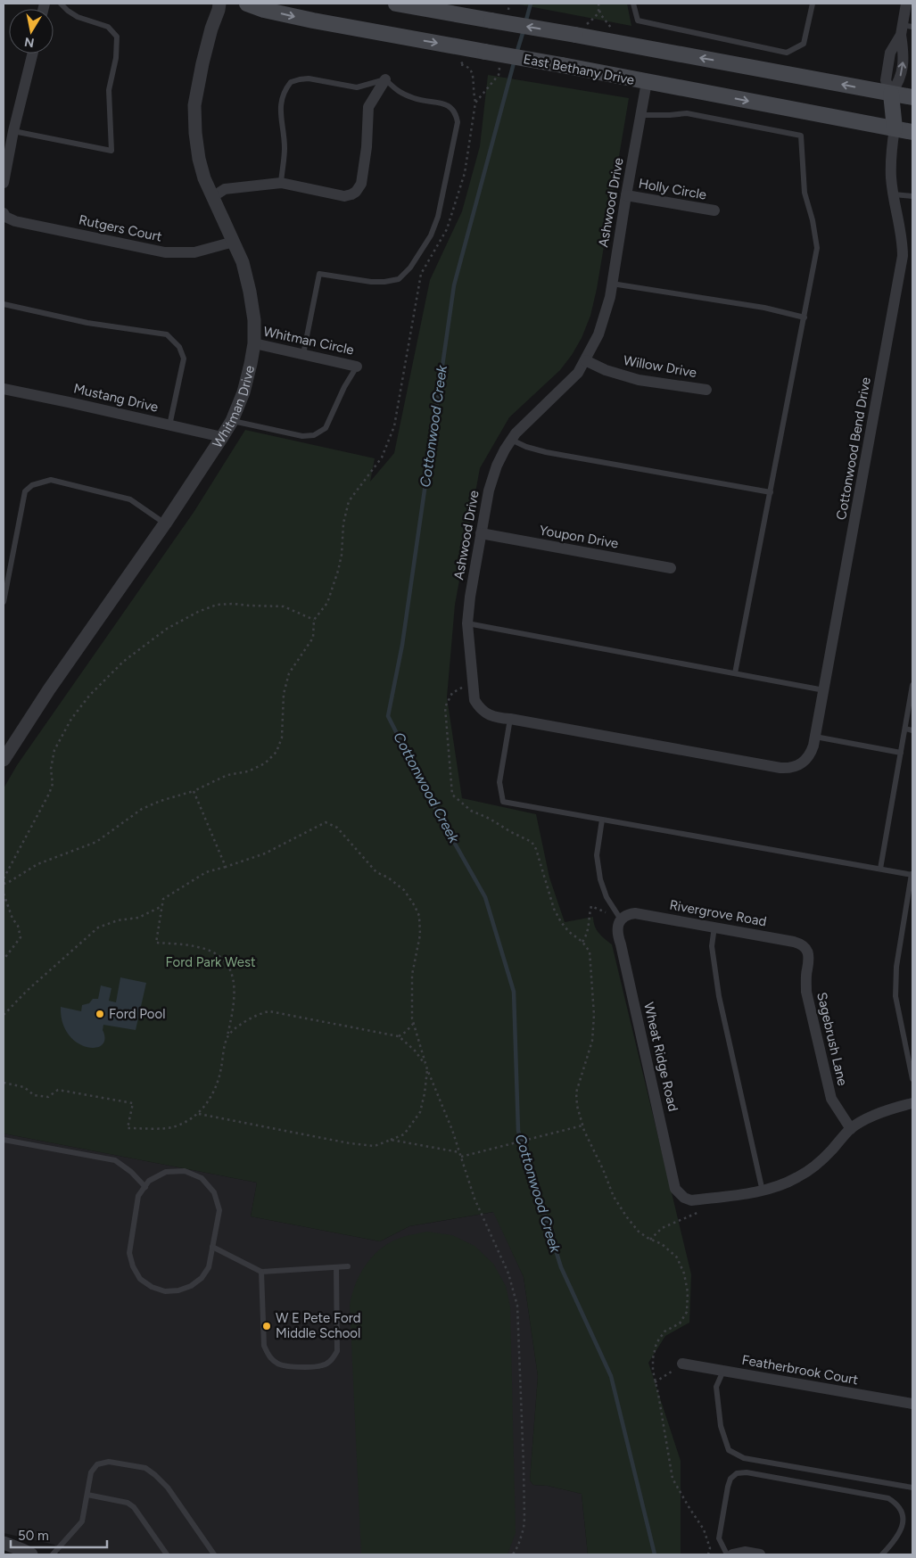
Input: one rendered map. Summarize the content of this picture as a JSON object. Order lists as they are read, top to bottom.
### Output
{
  "streets": {
    "main road": ["East Bethany Drive"],
    "street": [
      "Holly Circle",
      "Ashwood Drive",
      "Rutgers Court",
      "Whitman Circle",
      "Willow Drive",
      "Mustang Drive",
      "Whitman Drive",
      "Cottonwood Bend Drive",
      "Youpon Drive",
      "Rivergrove Road",
      "Sagebrush Lane",
      "Wheat Ridge Road",
      "Featherbrook Court"
    ]
  },
  "crossings": [
    ["East Bethany Drive", "Ashwood Drive"],
    ["East Bethany Drive", "Cottonwood Bend Drive"],
    ["Holly Circle", "Ashwood Drive"],
    ["Ashwood Drive", "Willow Drive"],
    ["Ashwood Drive", "Cottonwood Bend Drive"],
    ["Ashwood Drive", "Youpon Drive"],
    ["Rutgers Court", "Whitman Drive"],
    ["Whitman Circle", "Whitman Drive"],
    ["Mustang Drive", "Whitman Drive"],
    ["Rivergrove Road", "Sagebrush Lane"],
    ["Rivergrove Road", "Wheat Ridge Road"]
  ],
  "water": ["Cottonwood Creek"],
  "parks": ["Ford Park West"],
  "places": ["Ford Pool", "W E Pete Ford Middle School"],
  "scale_bar": "50 m",
  "north": "bottom"
}
